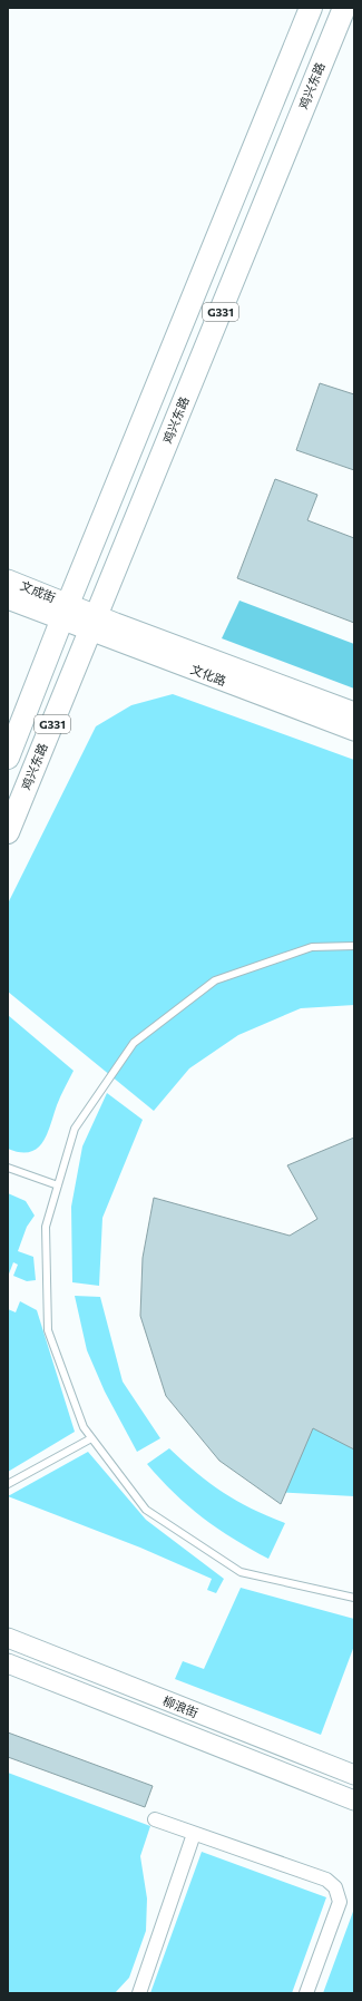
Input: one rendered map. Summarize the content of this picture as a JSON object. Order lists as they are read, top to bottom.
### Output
{
  "streets": {
    "highway": ["鸡兴东路", "G331"],
    "main road": ["文成街", "文化路", "柳浪街"]
  },
  "crossings": [
    ["鸡兴东路", "文化路"],
    ["G331", "文成街"],
    ["G331", "文化路"],
    ["文成街", "文化路"]
  ]
}
